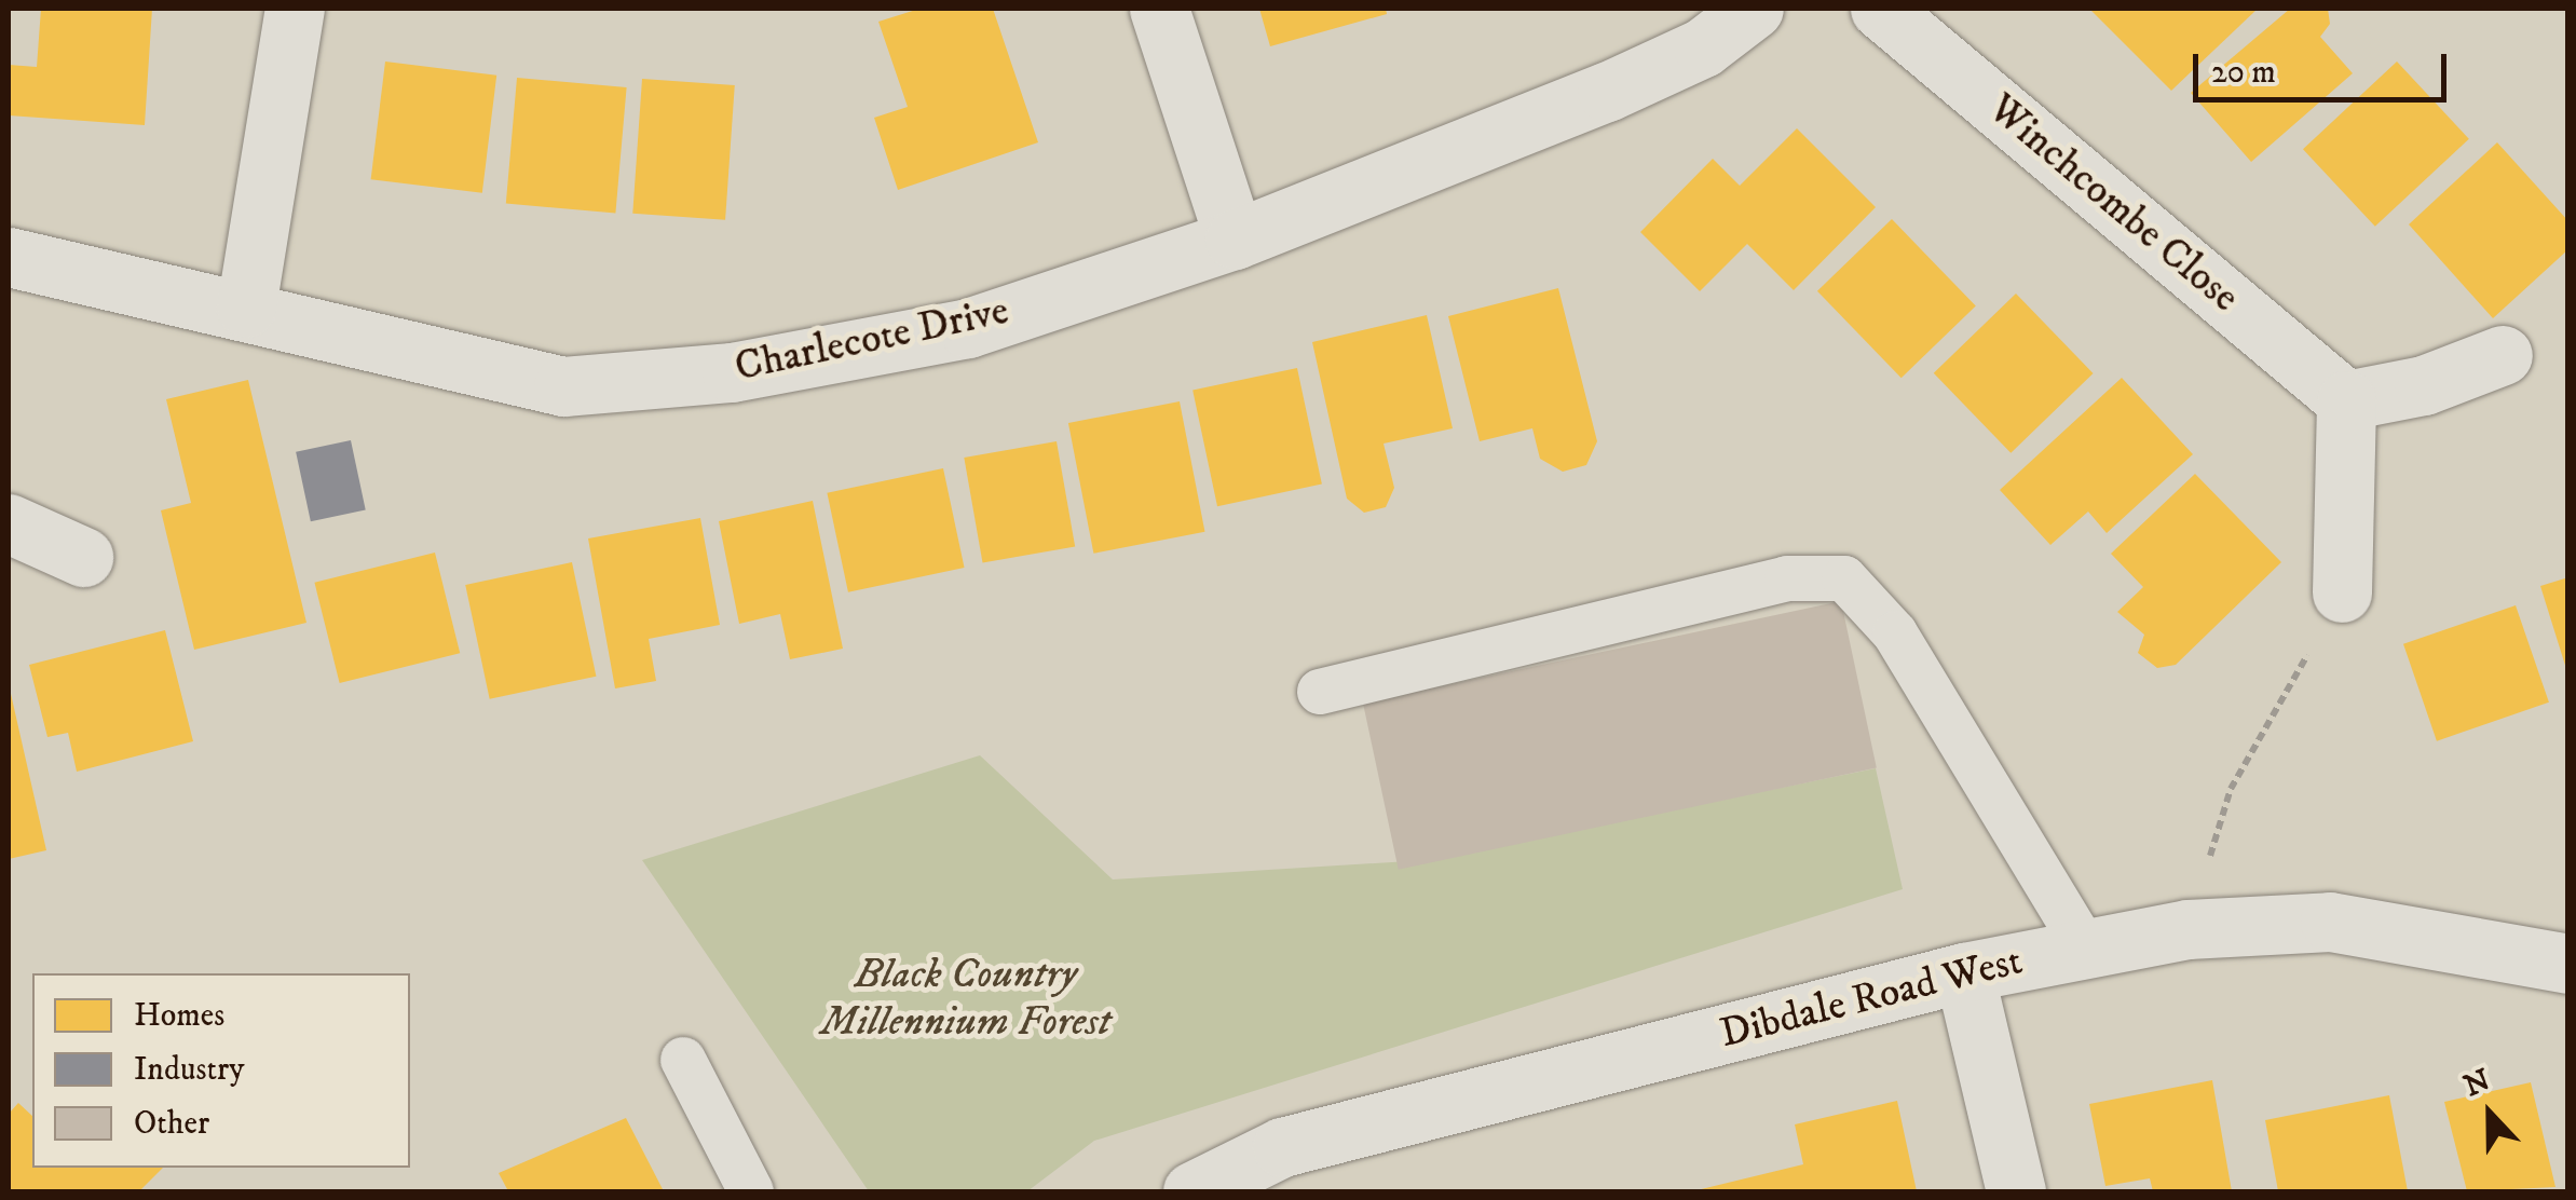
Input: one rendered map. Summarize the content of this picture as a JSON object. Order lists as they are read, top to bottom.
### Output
{
  "streets": {
    "street": ["Winchcombe Close", "Charlecote Drive", "Dibdale Road West"]
  },
  "parks": ["Black Country Millennium Forest"],
  "legend": ["Homes", "Industry", "Other"],
  "scale_bar": "20 m",
  "north": "top"
}
